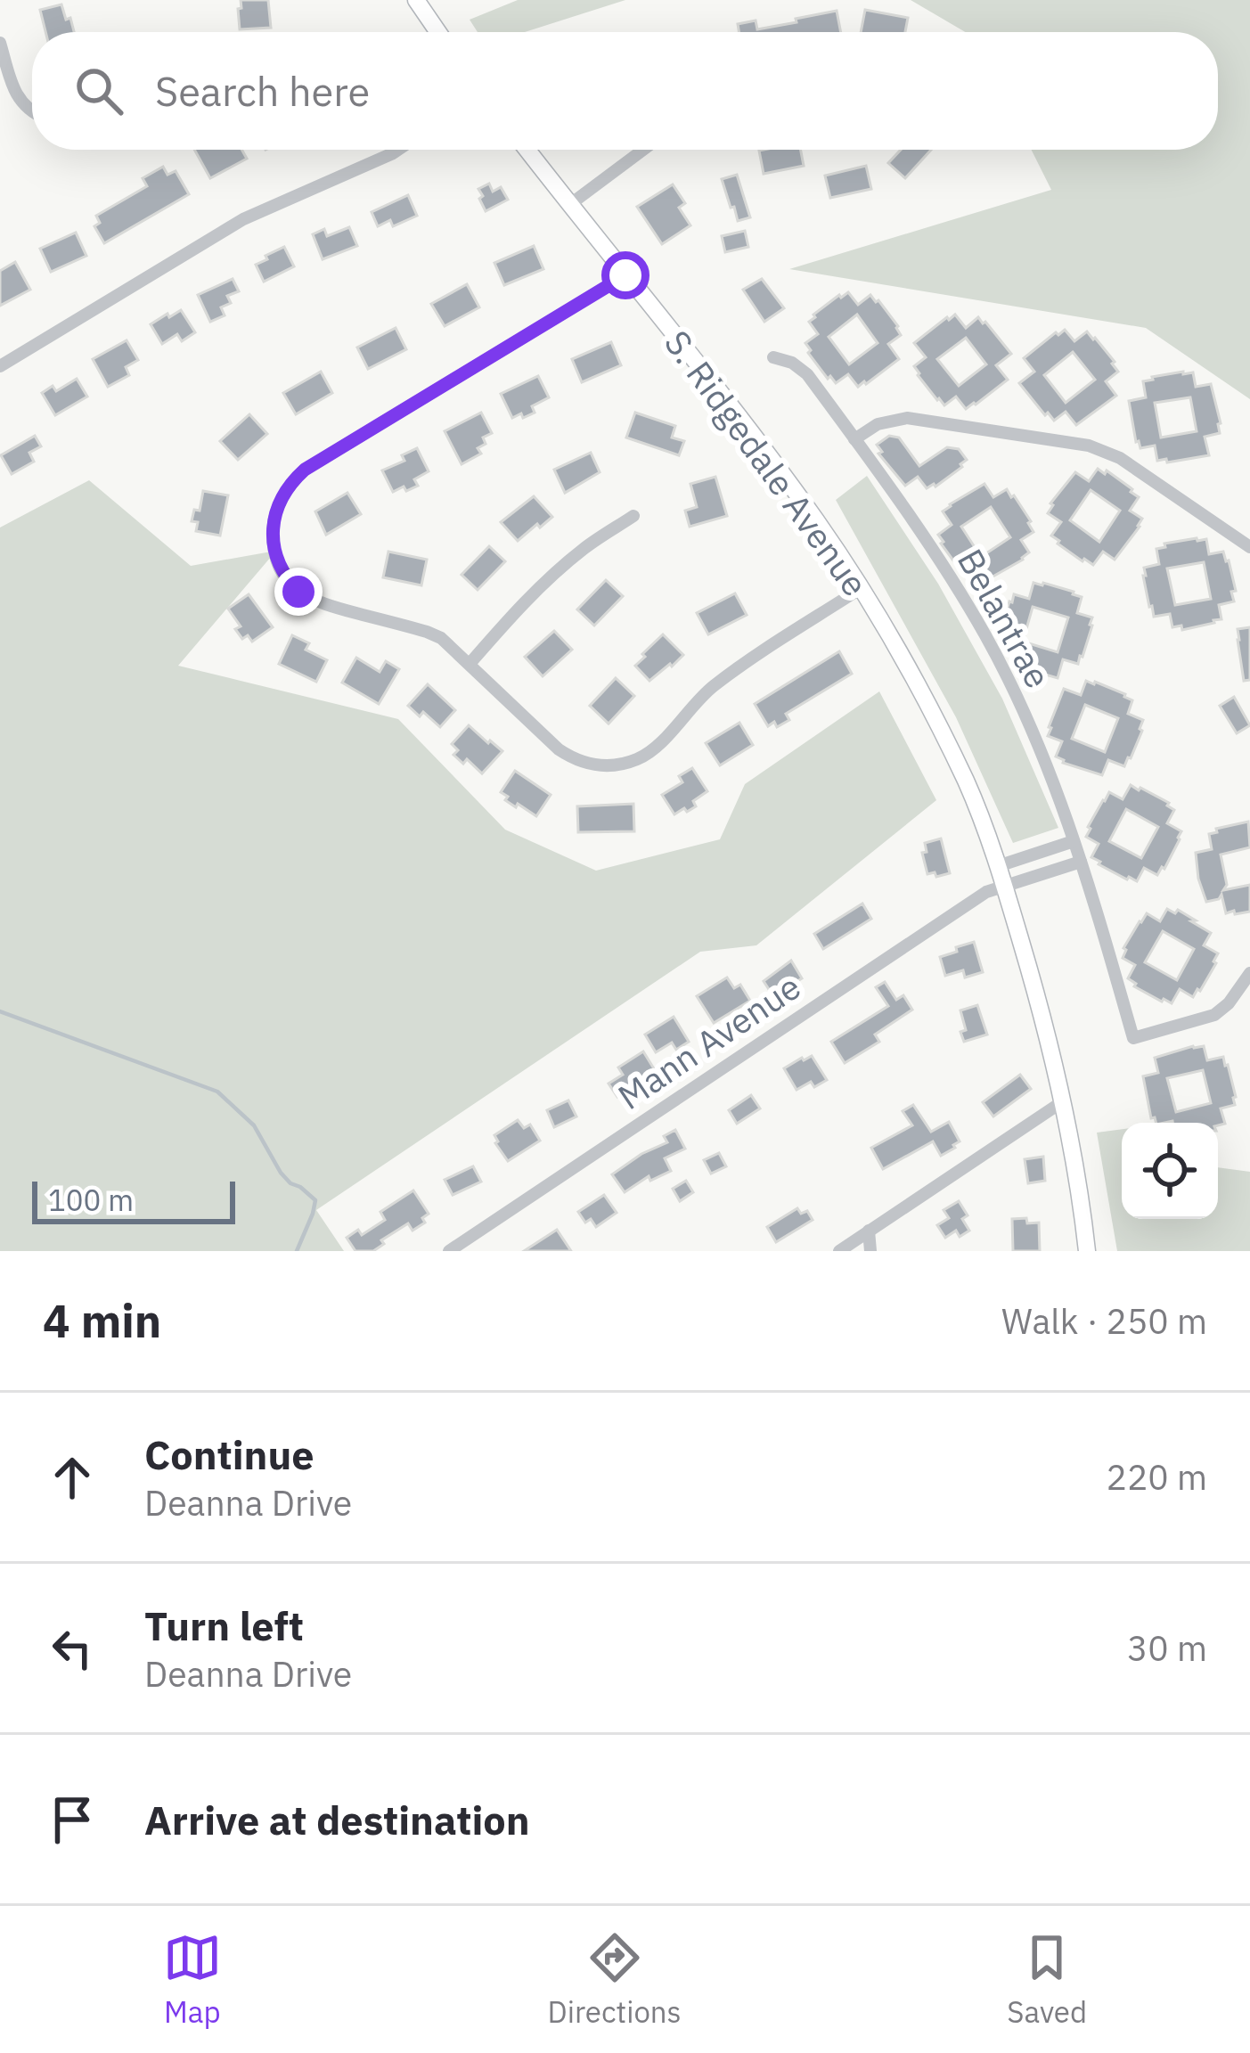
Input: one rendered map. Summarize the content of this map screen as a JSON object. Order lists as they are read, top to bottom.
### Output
{
  "streets": {
    "main road": ["S. Ridgedale Avenue"],
    "street": ["Belantrae", "Mann Avenue"]
  },
  "crossings": [
    ["S. Ridgedale Avenue", "Mann Avenue"]
  ],
  "scale_bar": "100 m",
  "page": {
    "search": "Search here",
    "scale": "100 m",
    "heading": ["4 min", "Walk · 250 m"],
    "list": [
      ["Continue", "Deanna Drive", "220 m"],
      ["Turn left", "Deanna Drive", "30 m"],
      "Arrive at destination"
    ],
    "nav": ["Map", "Directions", "Saved"]
  }
}
